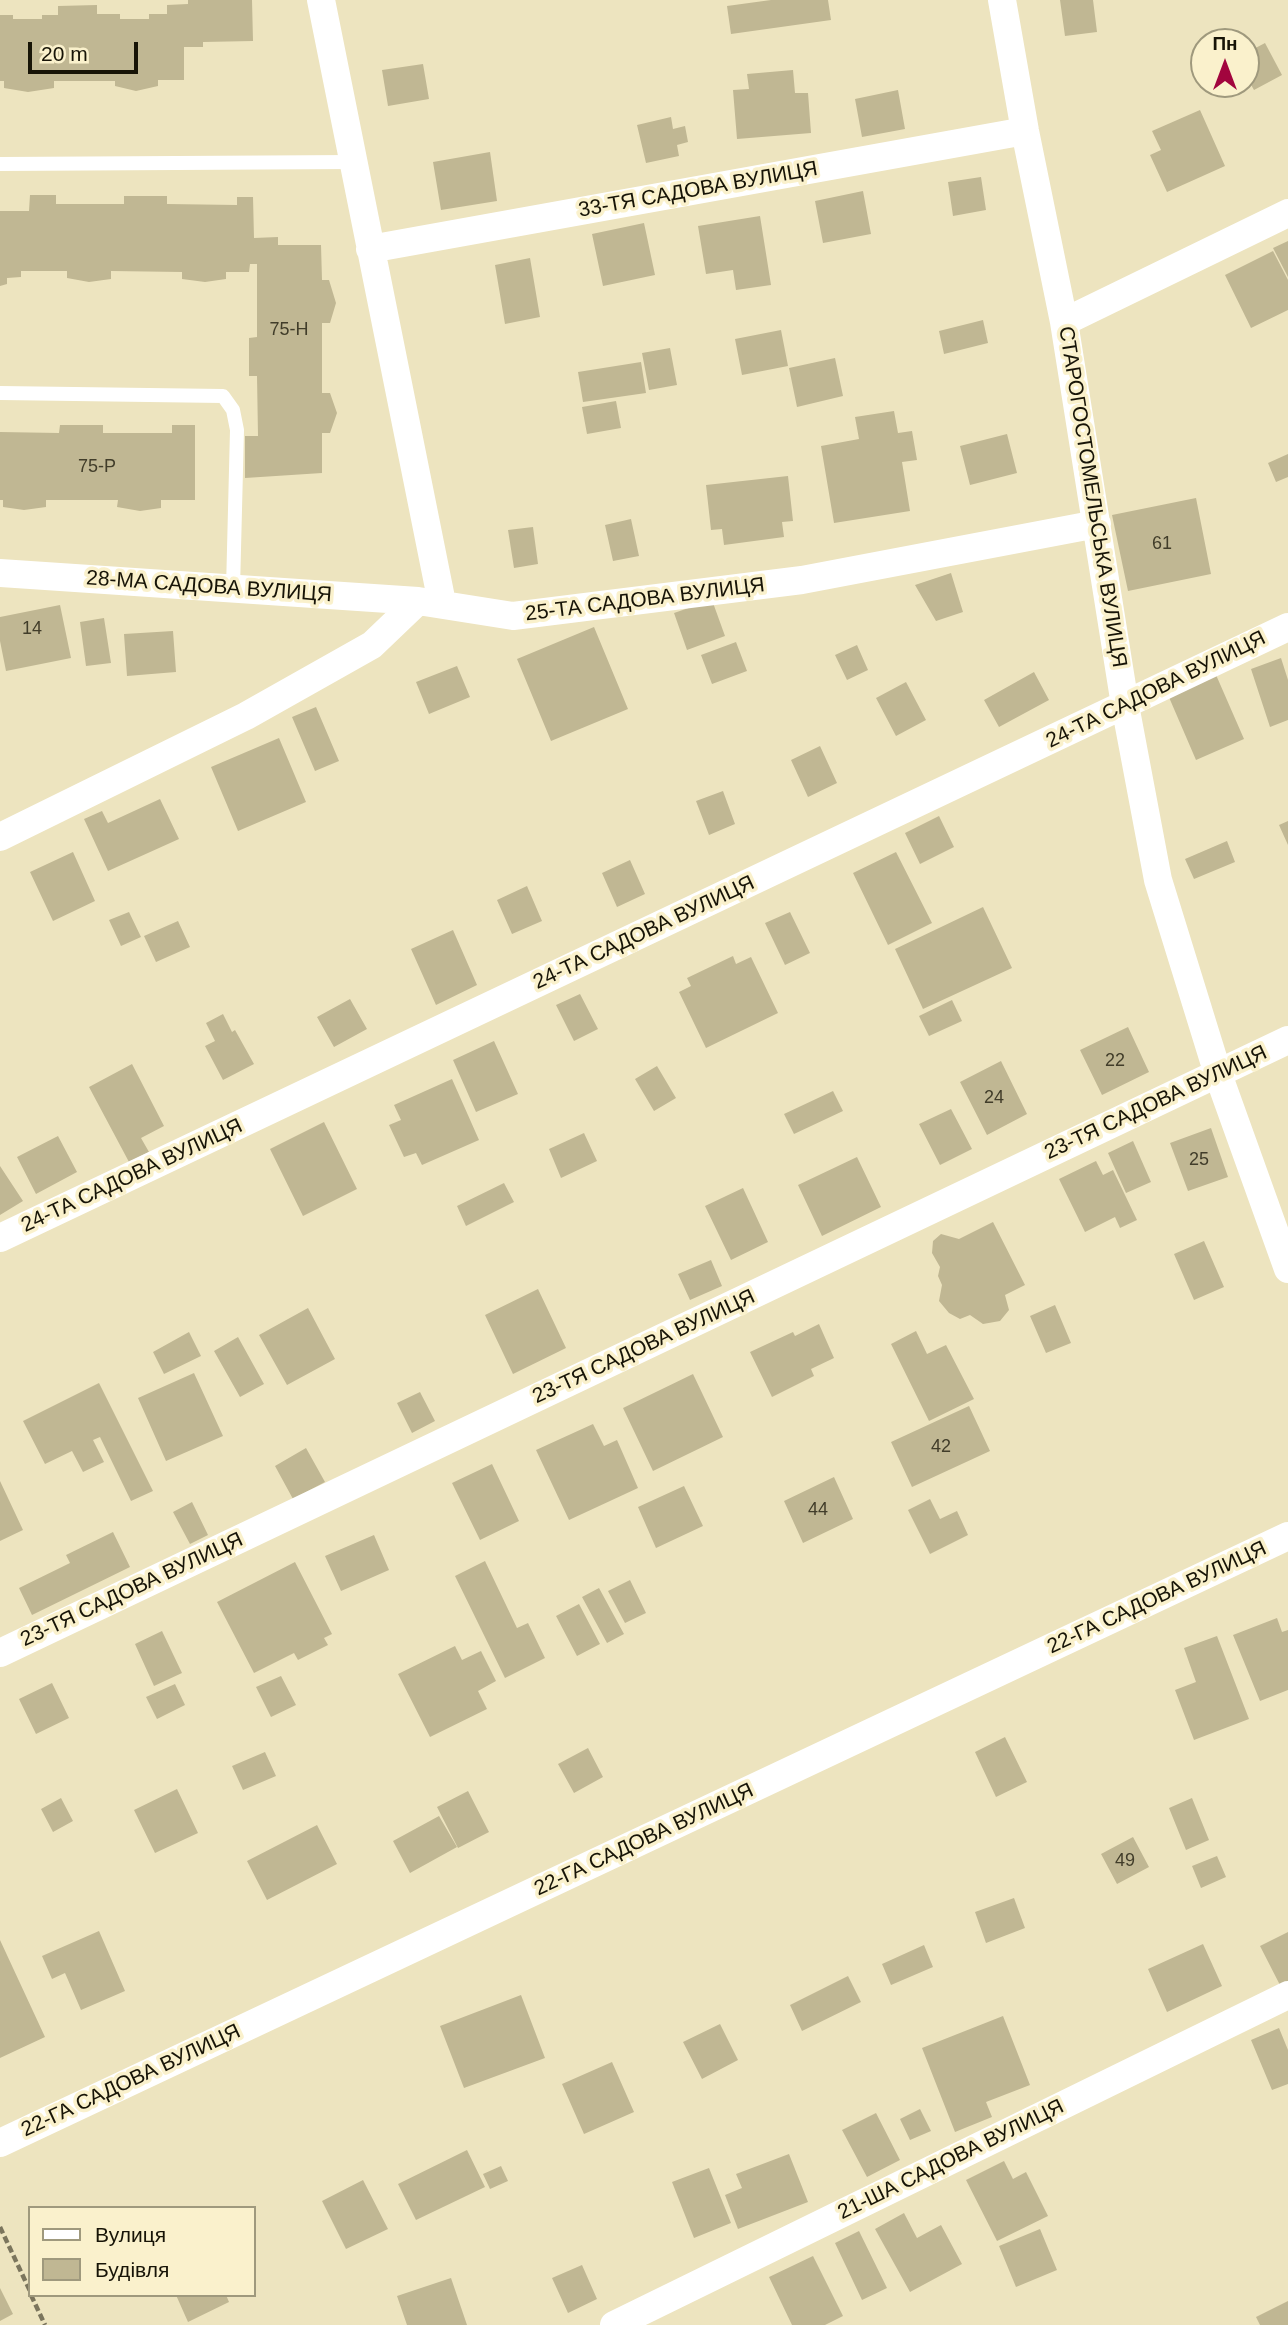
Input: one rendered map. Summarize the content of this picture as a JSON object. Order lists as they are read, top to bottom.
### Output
{
  "streets": {
    "street": [
      "33-ТЯ САДОВА ВУЛИЦЯ",
      "СТАРОГОСТОМЕЛЬСЬКА ВУЛИЦЯ",
      "28-МА САДОВА ВУЛИЦЯ",
      "25-ТА САДОВА ВУЛИЦЯ",
      "24-ТА САДОВА ВУЛИЦЯ",
      "23-ТЯ САДОВА ВУЛИЦЯ",
      "22-ГА САДОВА ВУЛИЦЯ",
      "21-ША САДОВА ВУЛИЦЯ"
    ]
  },
  "crossings": [
    ["33-ТЯ САДОВА ВУЛИЦЯ", "СТАРОГОСТОМЕЛЬСЬКА ВУЛИЦЯ"],
    ["СТАРОГОСТОМЕЛЬСЬКА ВУЛИЦЯ", "25-ТА САДОВА ВУЛИЦЯ"],
    ["СТАРОГОСТОМЕЛЬСЬКА ВУЛИЦЯ", "24-ТА САДОВА ВУЛИЦЯ"],
    ["СТАРОГОСТОМЕЛЬСЬКА ВУЛИЦЯ", "23-ТЯ САДОВА ВУЛИЦЯ"],
    ["28-МА САДОВА ВУЛИЦЯ", "25-ТА САДОВА ВУЛИЦЯ"]
  ],
  "house_numbers": [
    "75-Н",
    "75-Р",
    "61",
    "14",
    "22",
    "24",
    "25",
    "42",
    "44",
    "49"
  ],
  "legend": ["Вулиця", "Будівля"],
  "scale_bar": "20 m",
  "north": "top"
}
